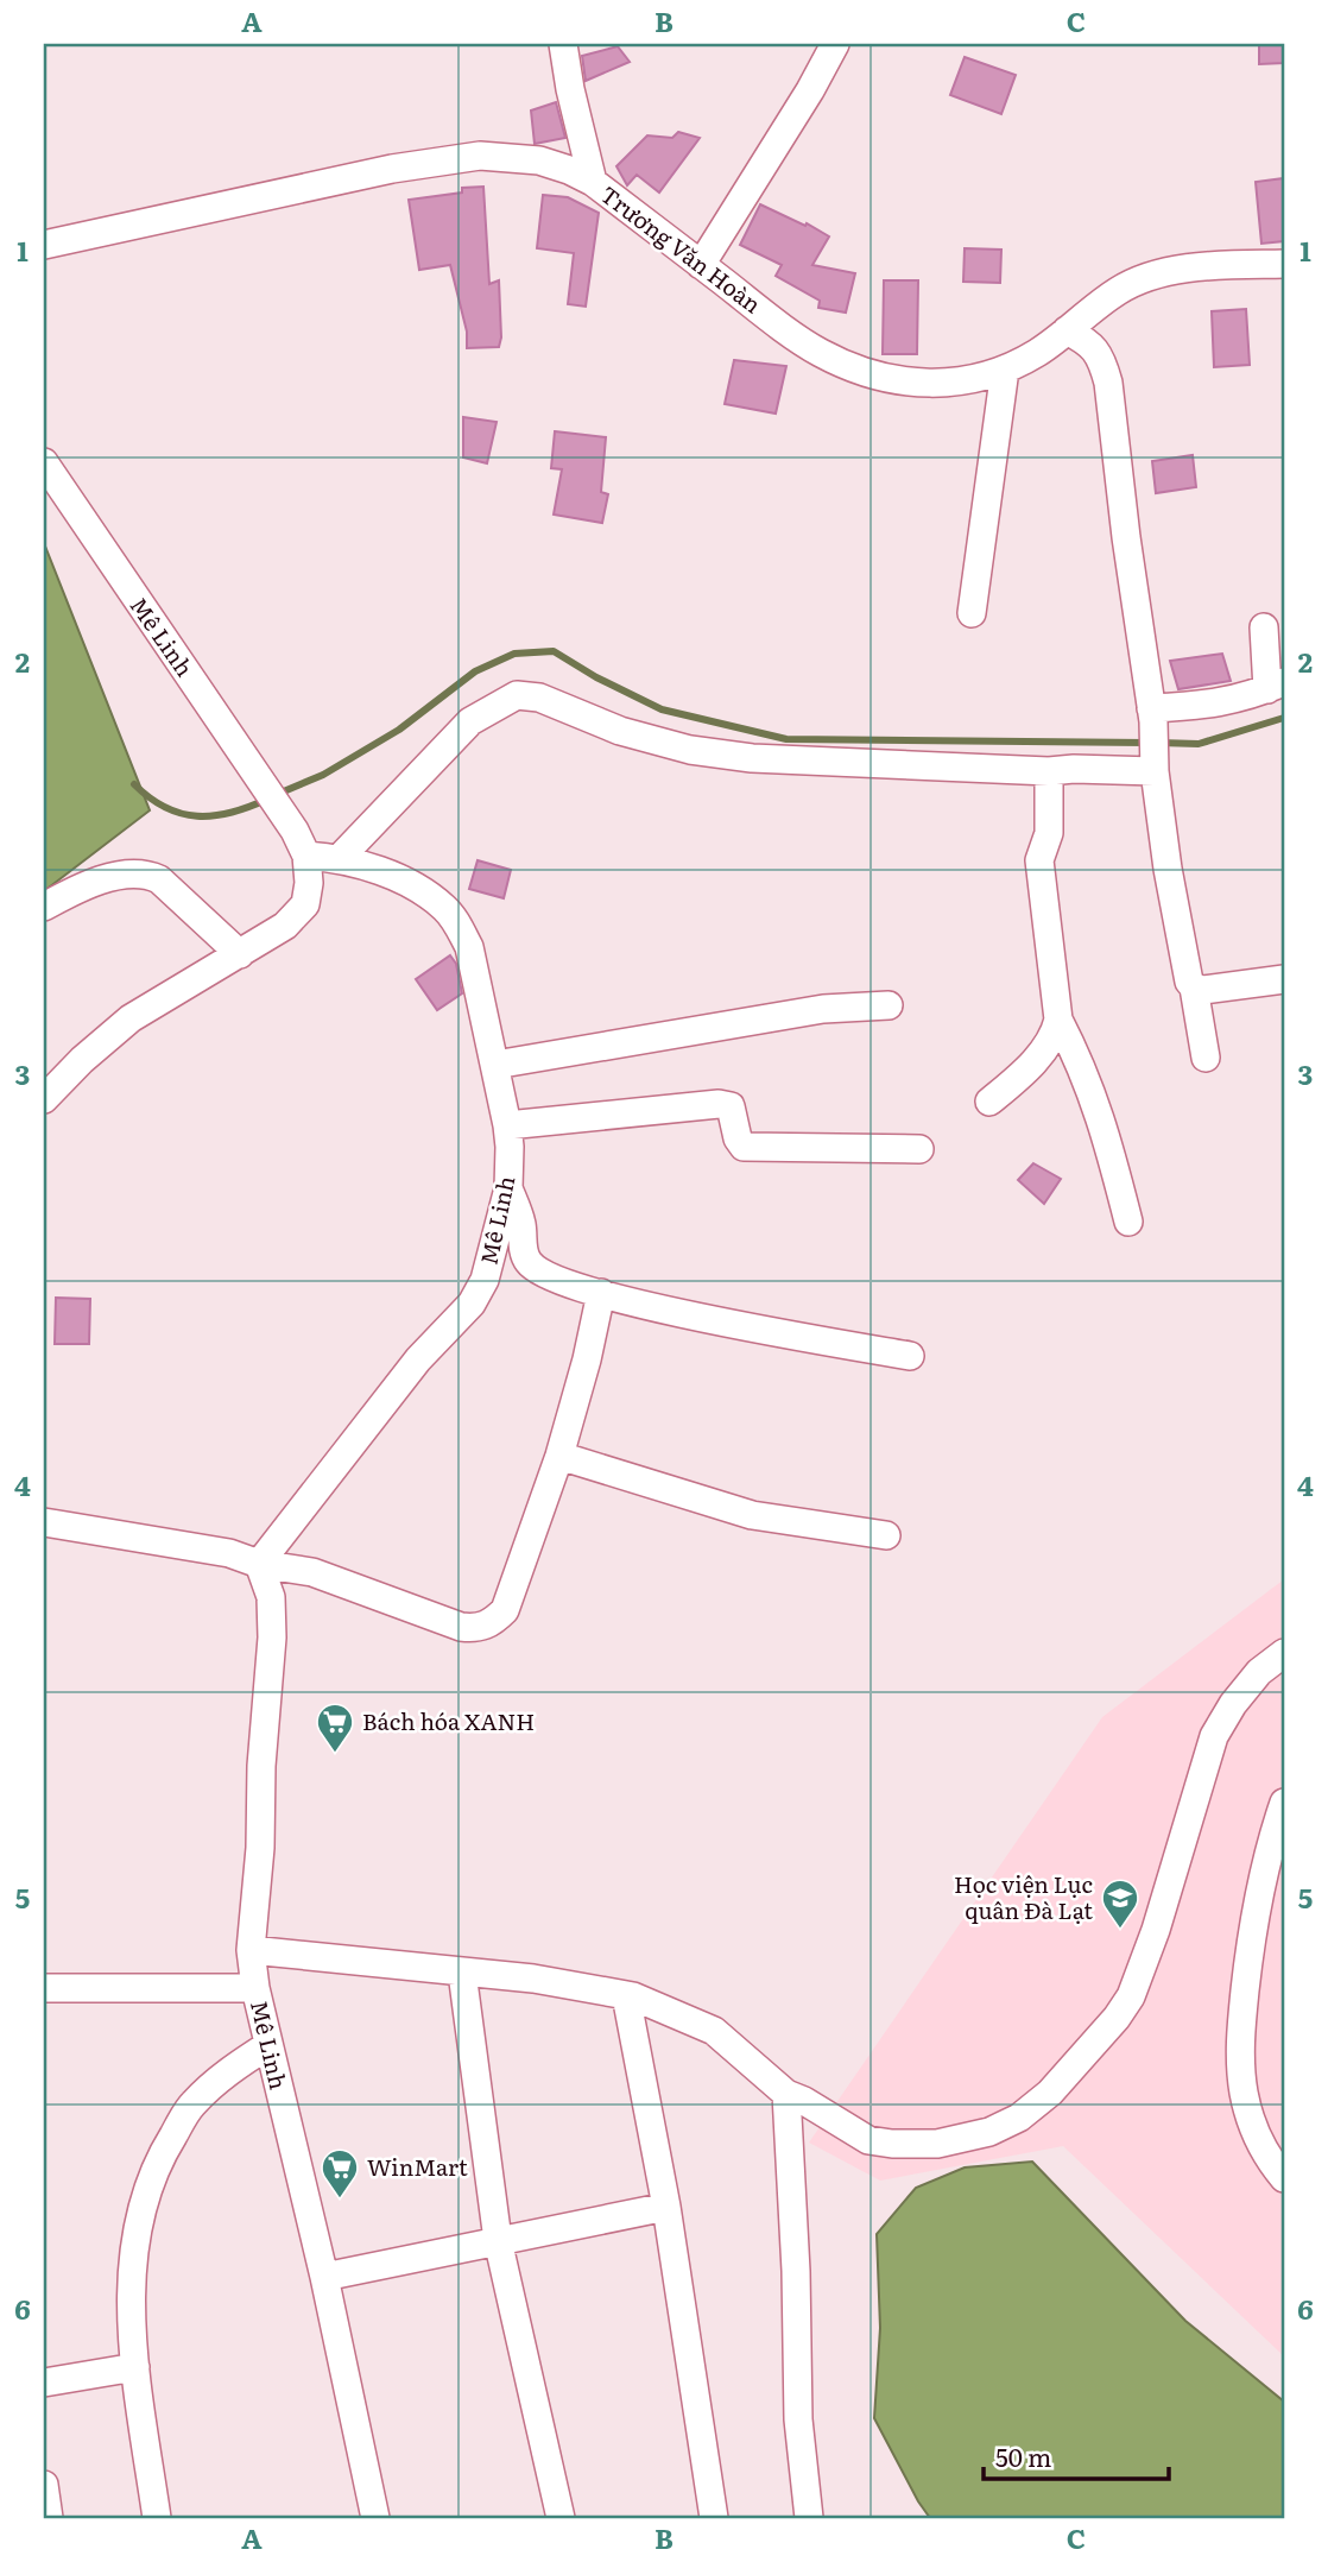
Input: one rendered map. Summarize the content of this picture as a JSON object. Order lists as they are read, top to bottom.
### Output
{
  "streets": {
    "street": ["Trương Văn Hoàn", "Mê Linh"]
  },
  "places": {
    "supermarket": ["Bách hóa XANH", "WinMart"],
    "school or university": ["Học viện Lục quân Đà Lạt"]
  },
  "scale_bar": "50 m",
  "grid": {
    "columns": ["A", "B", "C"],
    "rows": [
      "1",
      "2",
      "3",
      "4",
      "5",
      "6"
    ]
  }
}
